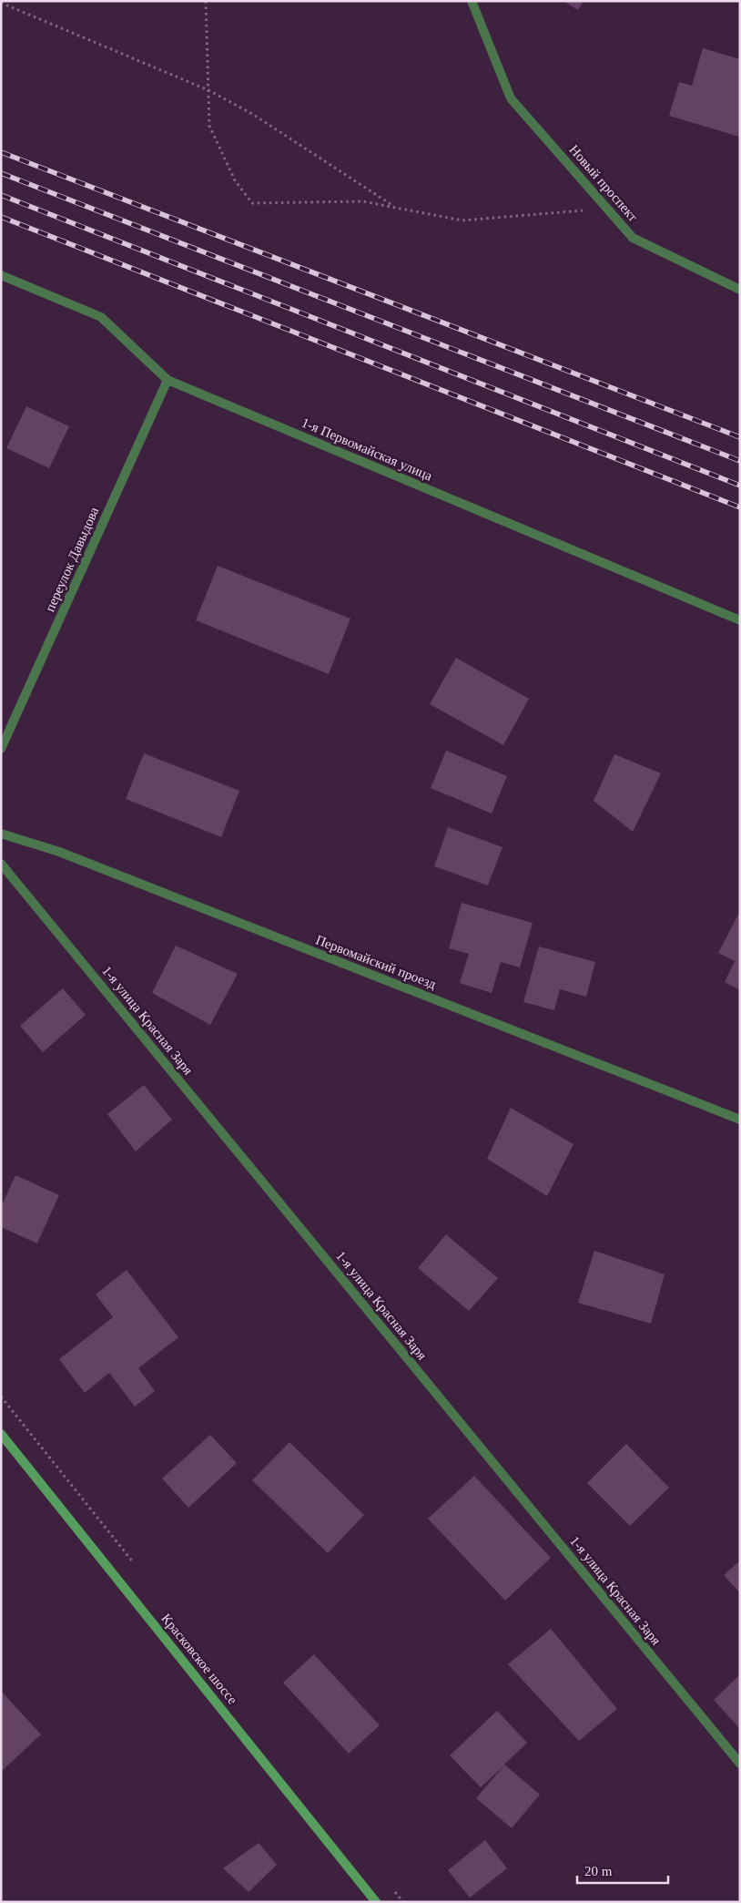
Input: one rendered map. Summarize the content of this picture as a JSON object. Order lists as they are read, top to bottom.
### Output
{
  "streets": {
    "main road": ["Красковское шоссе"],
    "street": [
      "Новый проспект",
      "1-я Первомайская улица",
      "переулок Давыдова",
      "Первомайский проезд",
      "1-я улица Красная Заря"
    ]
  },
  "crossings": [
    ["1-я Первомайская улица", "переулок Давыдова"]
  ],
  "scale_bar": "20 m"
}
